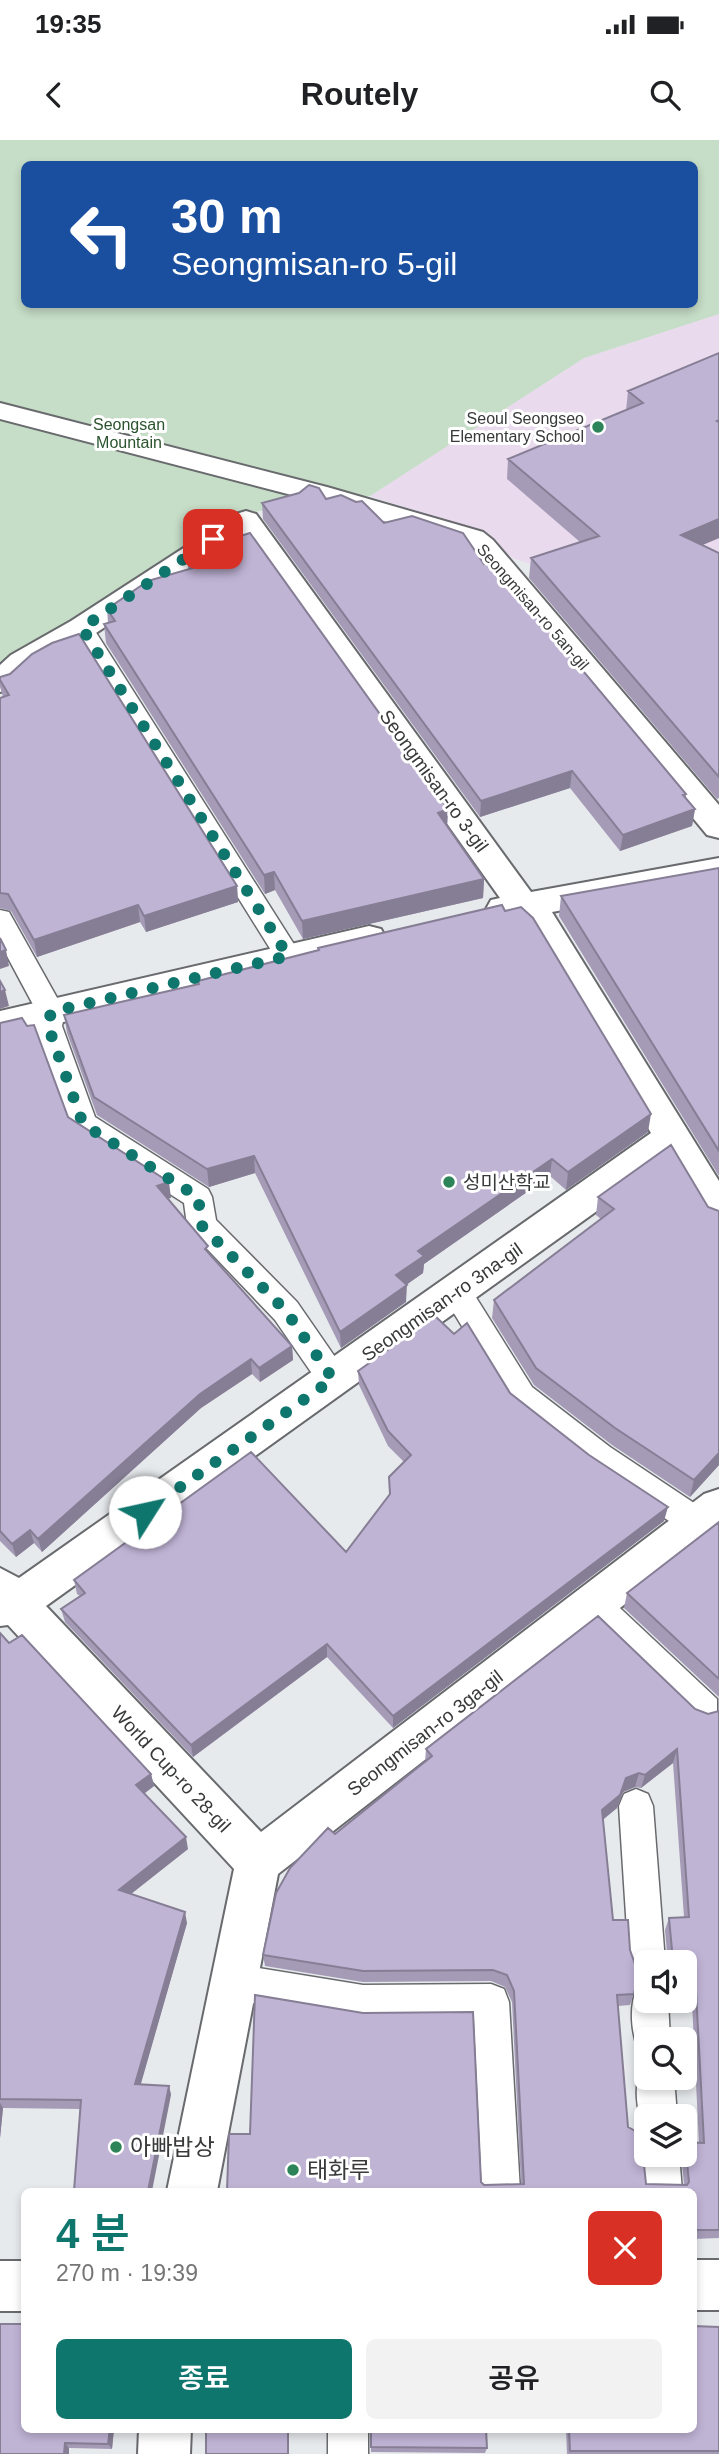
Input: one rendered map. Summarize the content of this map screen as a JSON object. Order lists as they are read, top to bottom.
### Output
{
  "streets": {
    "street": [
      "Seongmisan-ro 5an-gil",
      "Seongmisan-ro 3-gil",
      "Seongmisan-ro 3na-gil",
      "Seongmisan-ro 3ga-gil",
      "World Cup-ro 28-gil"
    ]
  },
  "crossings": [
    ["Seongmisan-ro 3-gil", "Seongmisan-ro 3na-gil"],
    ["Seongmisan-ro 3na-gil", "Seongmisan-ro 3ga-gil"],
    ["Seongmisan-ro 3na-gil", "World Cup-ro 28-gil"],
    ["Seongmisan-ro 3ga-gil", "World Cup-ro 28-gil"]
  ],
  "parks": ["Seongsan Mountain"],
  "places": [
    "Seoul Seongseo Elementary School",
    "성미산학교",
    "아빠밥상",
    "태화루"
  ],
  "page": {
    "status": "19:35",
    "header": "Routely",
    "turn": ["30 m", "Seongmisan-ro 5-gil"],
    "heading": ["4 분", "270 m · 19:39"],
    "buttons": ["종료", "공유"]
  }
}
